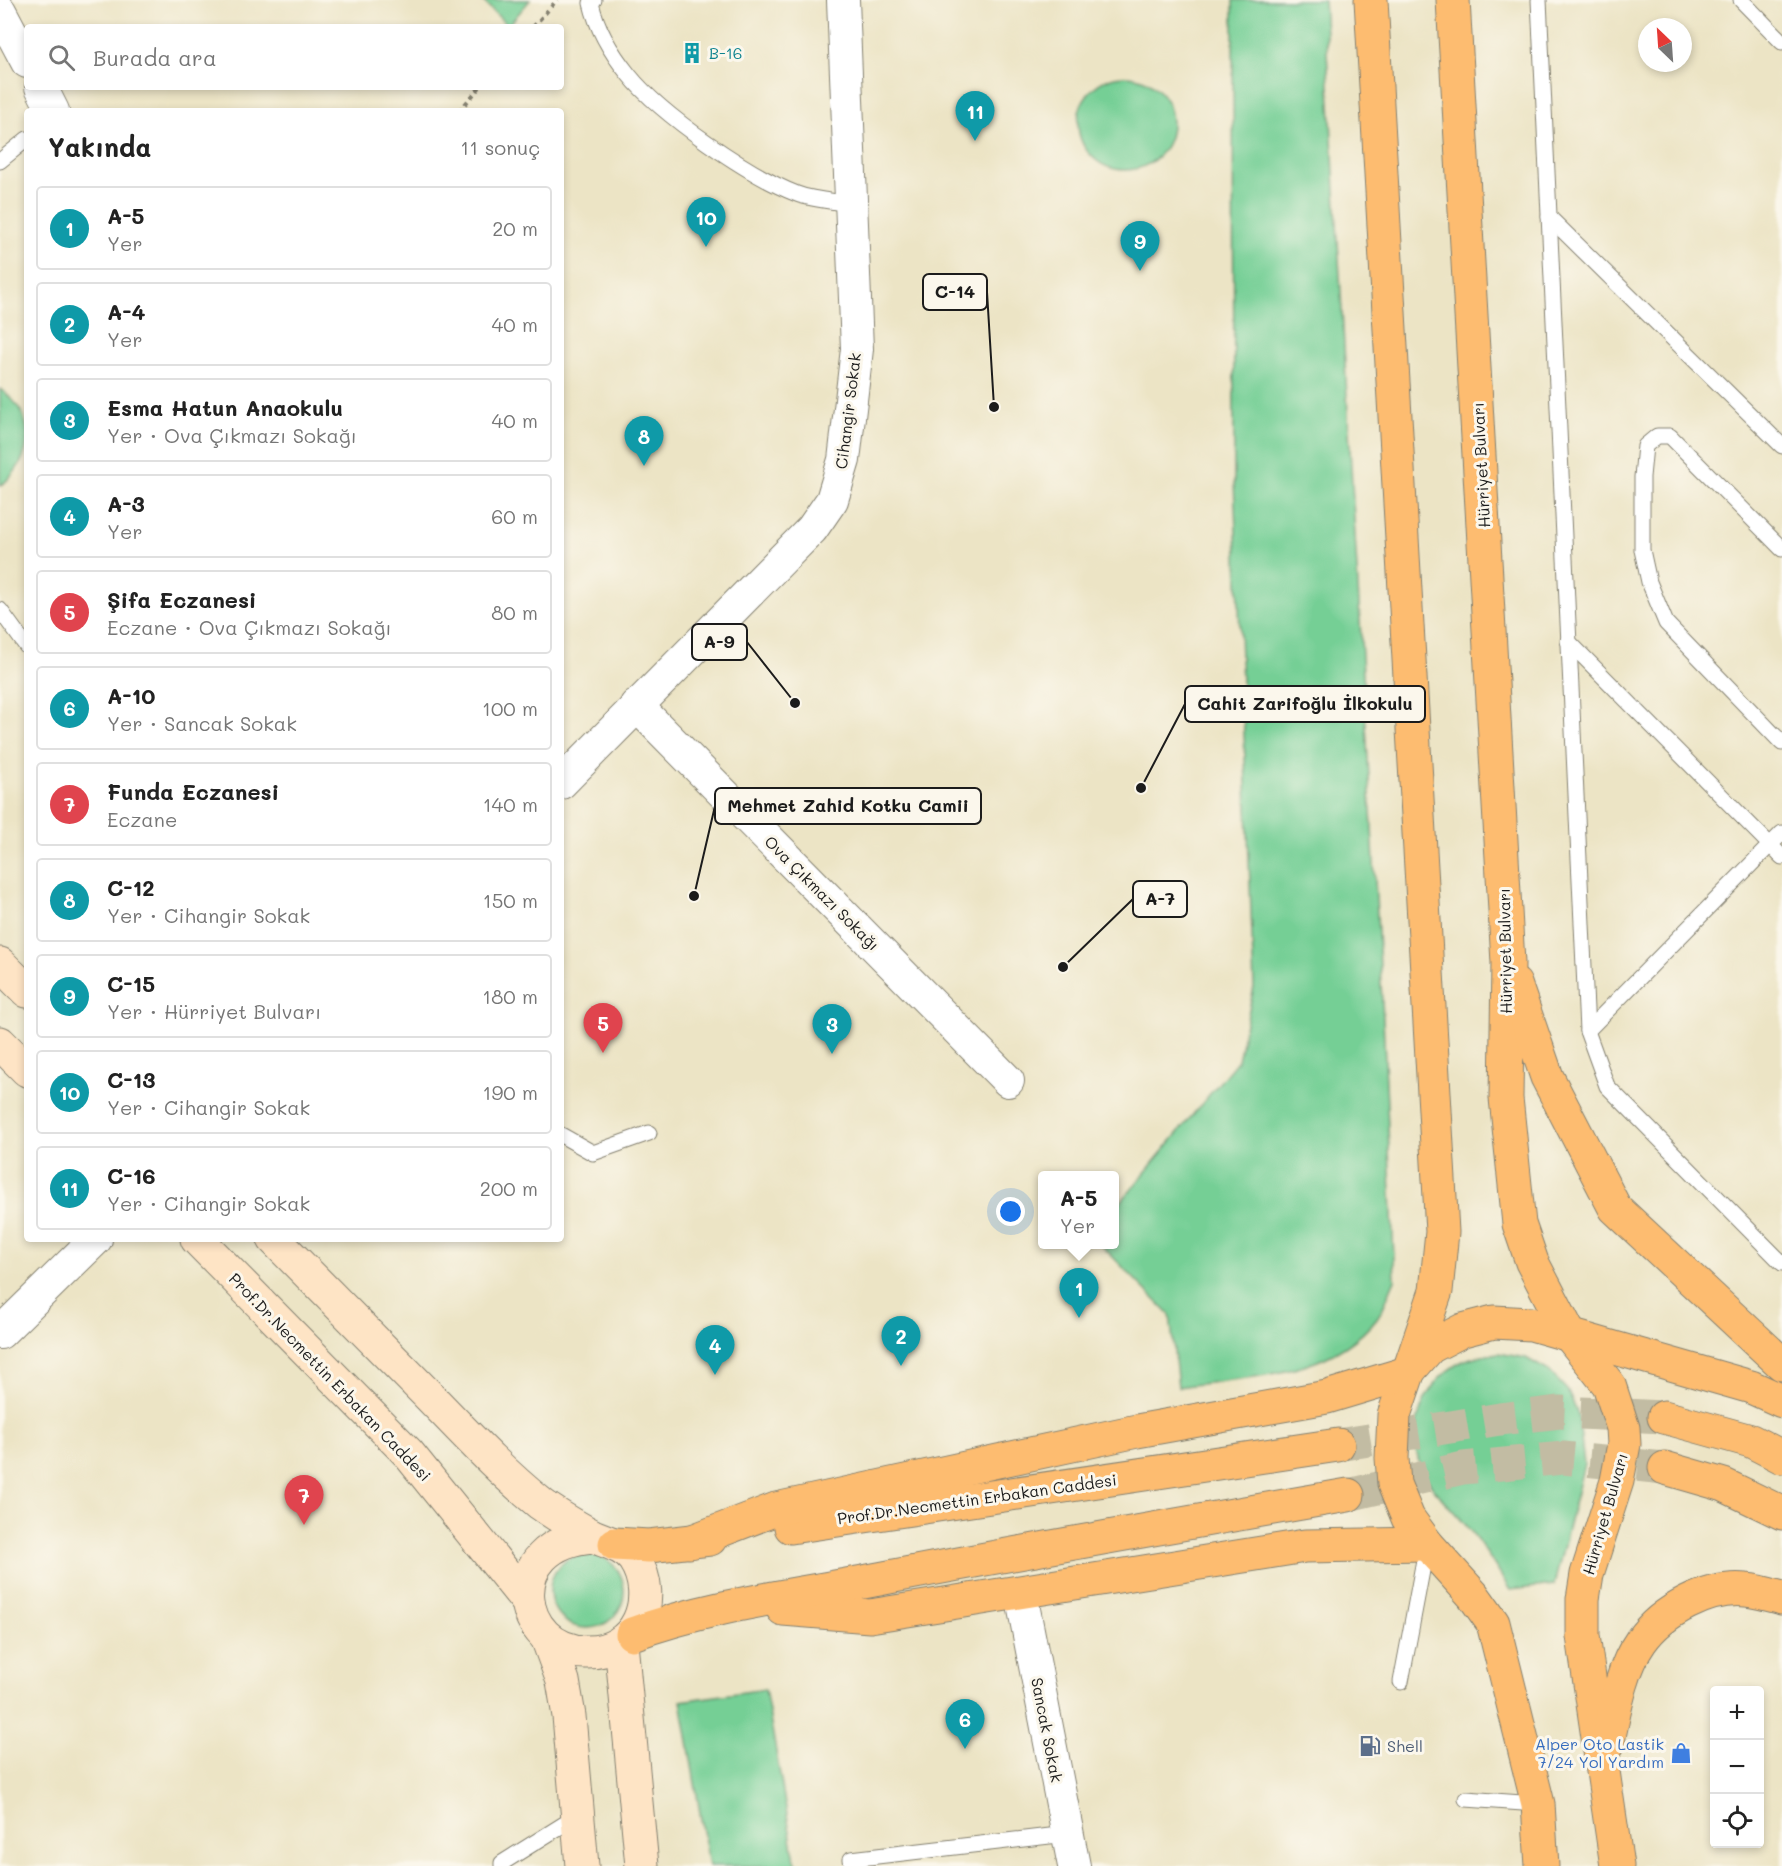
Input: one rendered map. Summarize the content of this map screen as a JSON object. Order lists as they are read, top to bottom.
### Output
{
  "streets": {
    "main road": ["Hürriyet Bulvarı", "Prof.Dr.Necmettin Erbakan Caddesi"],
    "street": ["Cihangir Sokak", "Ova Çıkmazı Sokağı", "Sancak Sokak"]
  },
  "crossings": [
    ["Cihangir Sokak", "Ova Çıkmazı Sokağı"]
  ],
  "places": {
    "building": ["B-16"],
    "other": [
      "C-14",
      "A-9",
      "Cahit Zarifoğlu İlkokulu",
      "Mehmet Zahid Kotku Camii",
      "A-7"
    ],
    "fuel station": ["Shell"],
    "shop": ["Alper Oto Lastik 7/24 Yol Yardım"]
  },
  "north": "top left",
  "page": {
    "search": "Burada ara",
    "pins": [
      "11",
      "10",
      "9",
      "8",
      "5",
      "3",
      "1",
      "2",
      "4",
      "7",
      "6"
    ],
    "heading": ["Yakında", "11 sonuç"],
    "list": [
      {
        "mark": "1",
        "name": "A-5",
        "note": "Yer",
        "value": "20 m"
      },
      {
        "mark": "2",
        "name": "A-4",
        "note": "Yer",
        "value": "40 m"
      },
      {
        "mark": "3",
        "name": "Esma Hatun Anaokulu",
        "note": "Yer · Ova Çıkmazı Sokağı",
        "value": "40 m"
      },
      {
        "mark": "4",
        "name": "A-3",
        "note": "Yer",
        "value": "60 m"
      },
      {
        "mark": "5",
        "name": "Şifa Eczanesi",
        "note": "Eczane · Ova Çıkmazı Sokağı",
        "value": "80 m"
      },
      {
        "mark": "6",
        "name": "A-10",
        "note": "Yer · Sancak Sokak",
        "value": "100 m"
      },
      {
        "mark": "7",
        "name": "Funda Eczanesi",
        "note": "Eczane",
        "value": "140 m"
      },
      {
        "mark": "8",
        "name": "C-12",
        "note": "Yer · Cihangir Sokak",
        "value": "150 m"
      },
      {
        "mark": "9",
        "name": "C-15",
        "note": "Yer · Hürriyet Bulvarı",
        "value": "180 m"
      },
      {
        "mark": "10",
        "name": "C-13",
        "note": "Yer · Cihangir Sokak",
        "value": "190 m"
      },
      {
        "mark": "11",
        "name": "C-16",
        "note": "Yer · Cihangir Sokak",
        "value": "200 m"
      }
    ],
    "popup": ["A-5", "Yer"],
    "map_buttons": ["+", "−"]
  }
}
